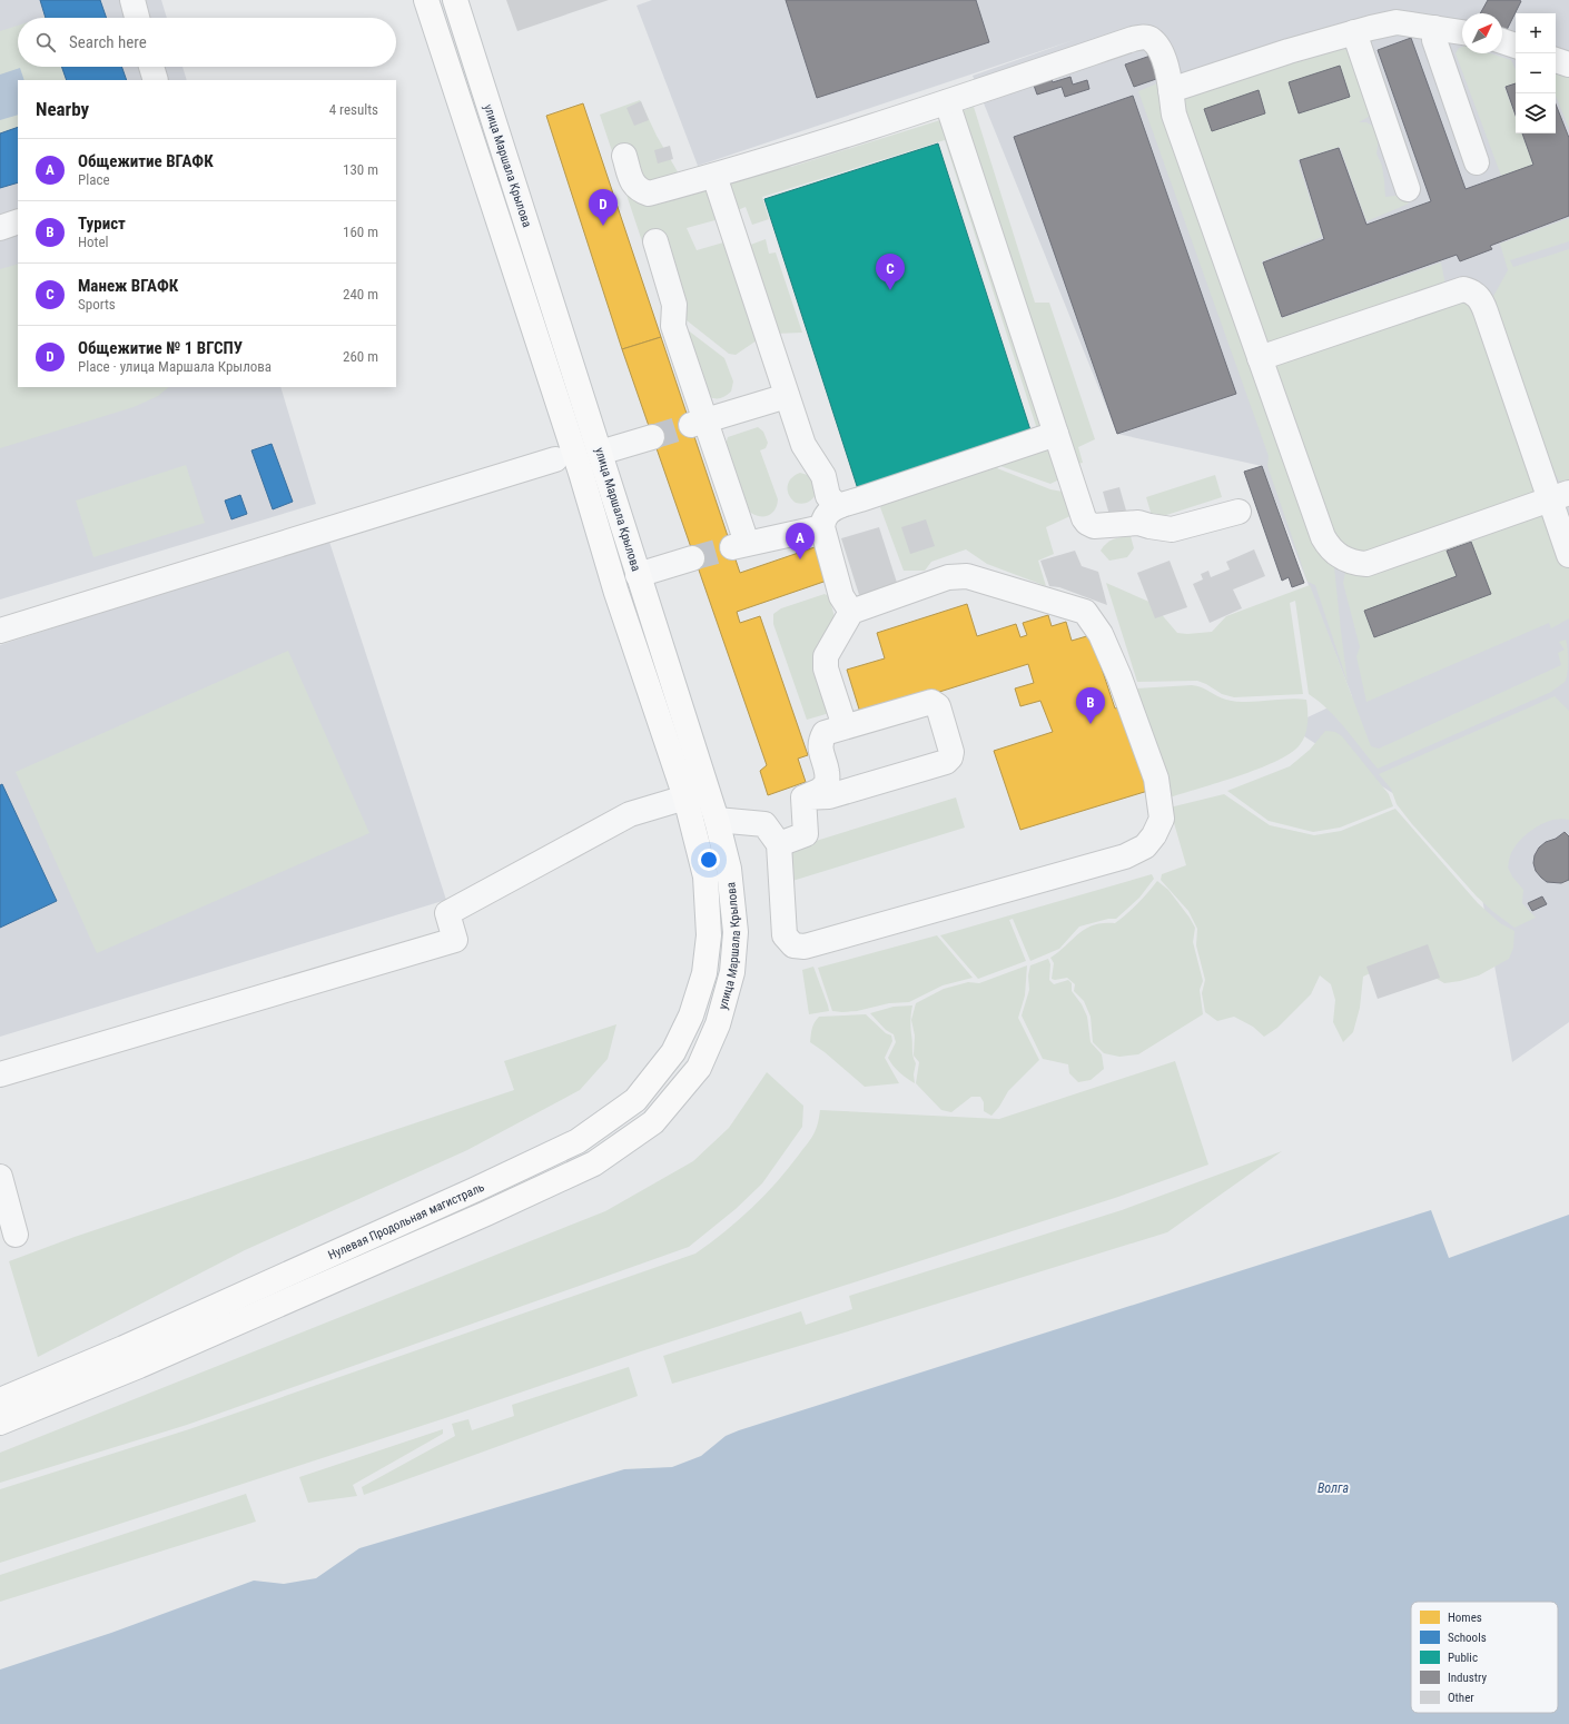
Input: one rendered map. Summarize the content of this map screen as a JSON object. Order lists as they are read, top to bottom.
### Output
{
  "streets": {
    "main road": ["улица Маршала Крылова", "Нулевая Продольная магистраль"]
  },
  "crossings": [
    ["улица Маршала Крылова", "Нулевая Продольная магистраль"]
  ],
  "water": ["Волга"],
  "legend": [
    "Homes",
    "Schools",
    "Public",
    "Industry",
    "Other"
  ],
  "north": "top right",
  "page": {
    "map_buttons": ["+", "−"],
    "search": "Search here",
    "heading": ["Nearby", "4 results"],
    "list": [
      {
        "mark": "A",
        "name": "Общежитие ВГАФК",
        "note": "Place",
        "value": "130 m"
      },
      {
        "mark": "B",
        "name": "Турист",
        "note": "Hotel",
        "value": "160 m"
      },
      {
        "mark": "C",
        "name": "Манеж ВГАФК",
        "note": "Sports",
        "value": "240 m"
      },
      {
        "mark": "D",
        "name": "Общежитие № 1 ВГСПУ",
        "note": "Place · улица Маршала Крылова",
        "value": "260 m"
      }
    ],
    "pins": [
      "D",
      "C",
      "A",
      "B"
    ]
  }
}
